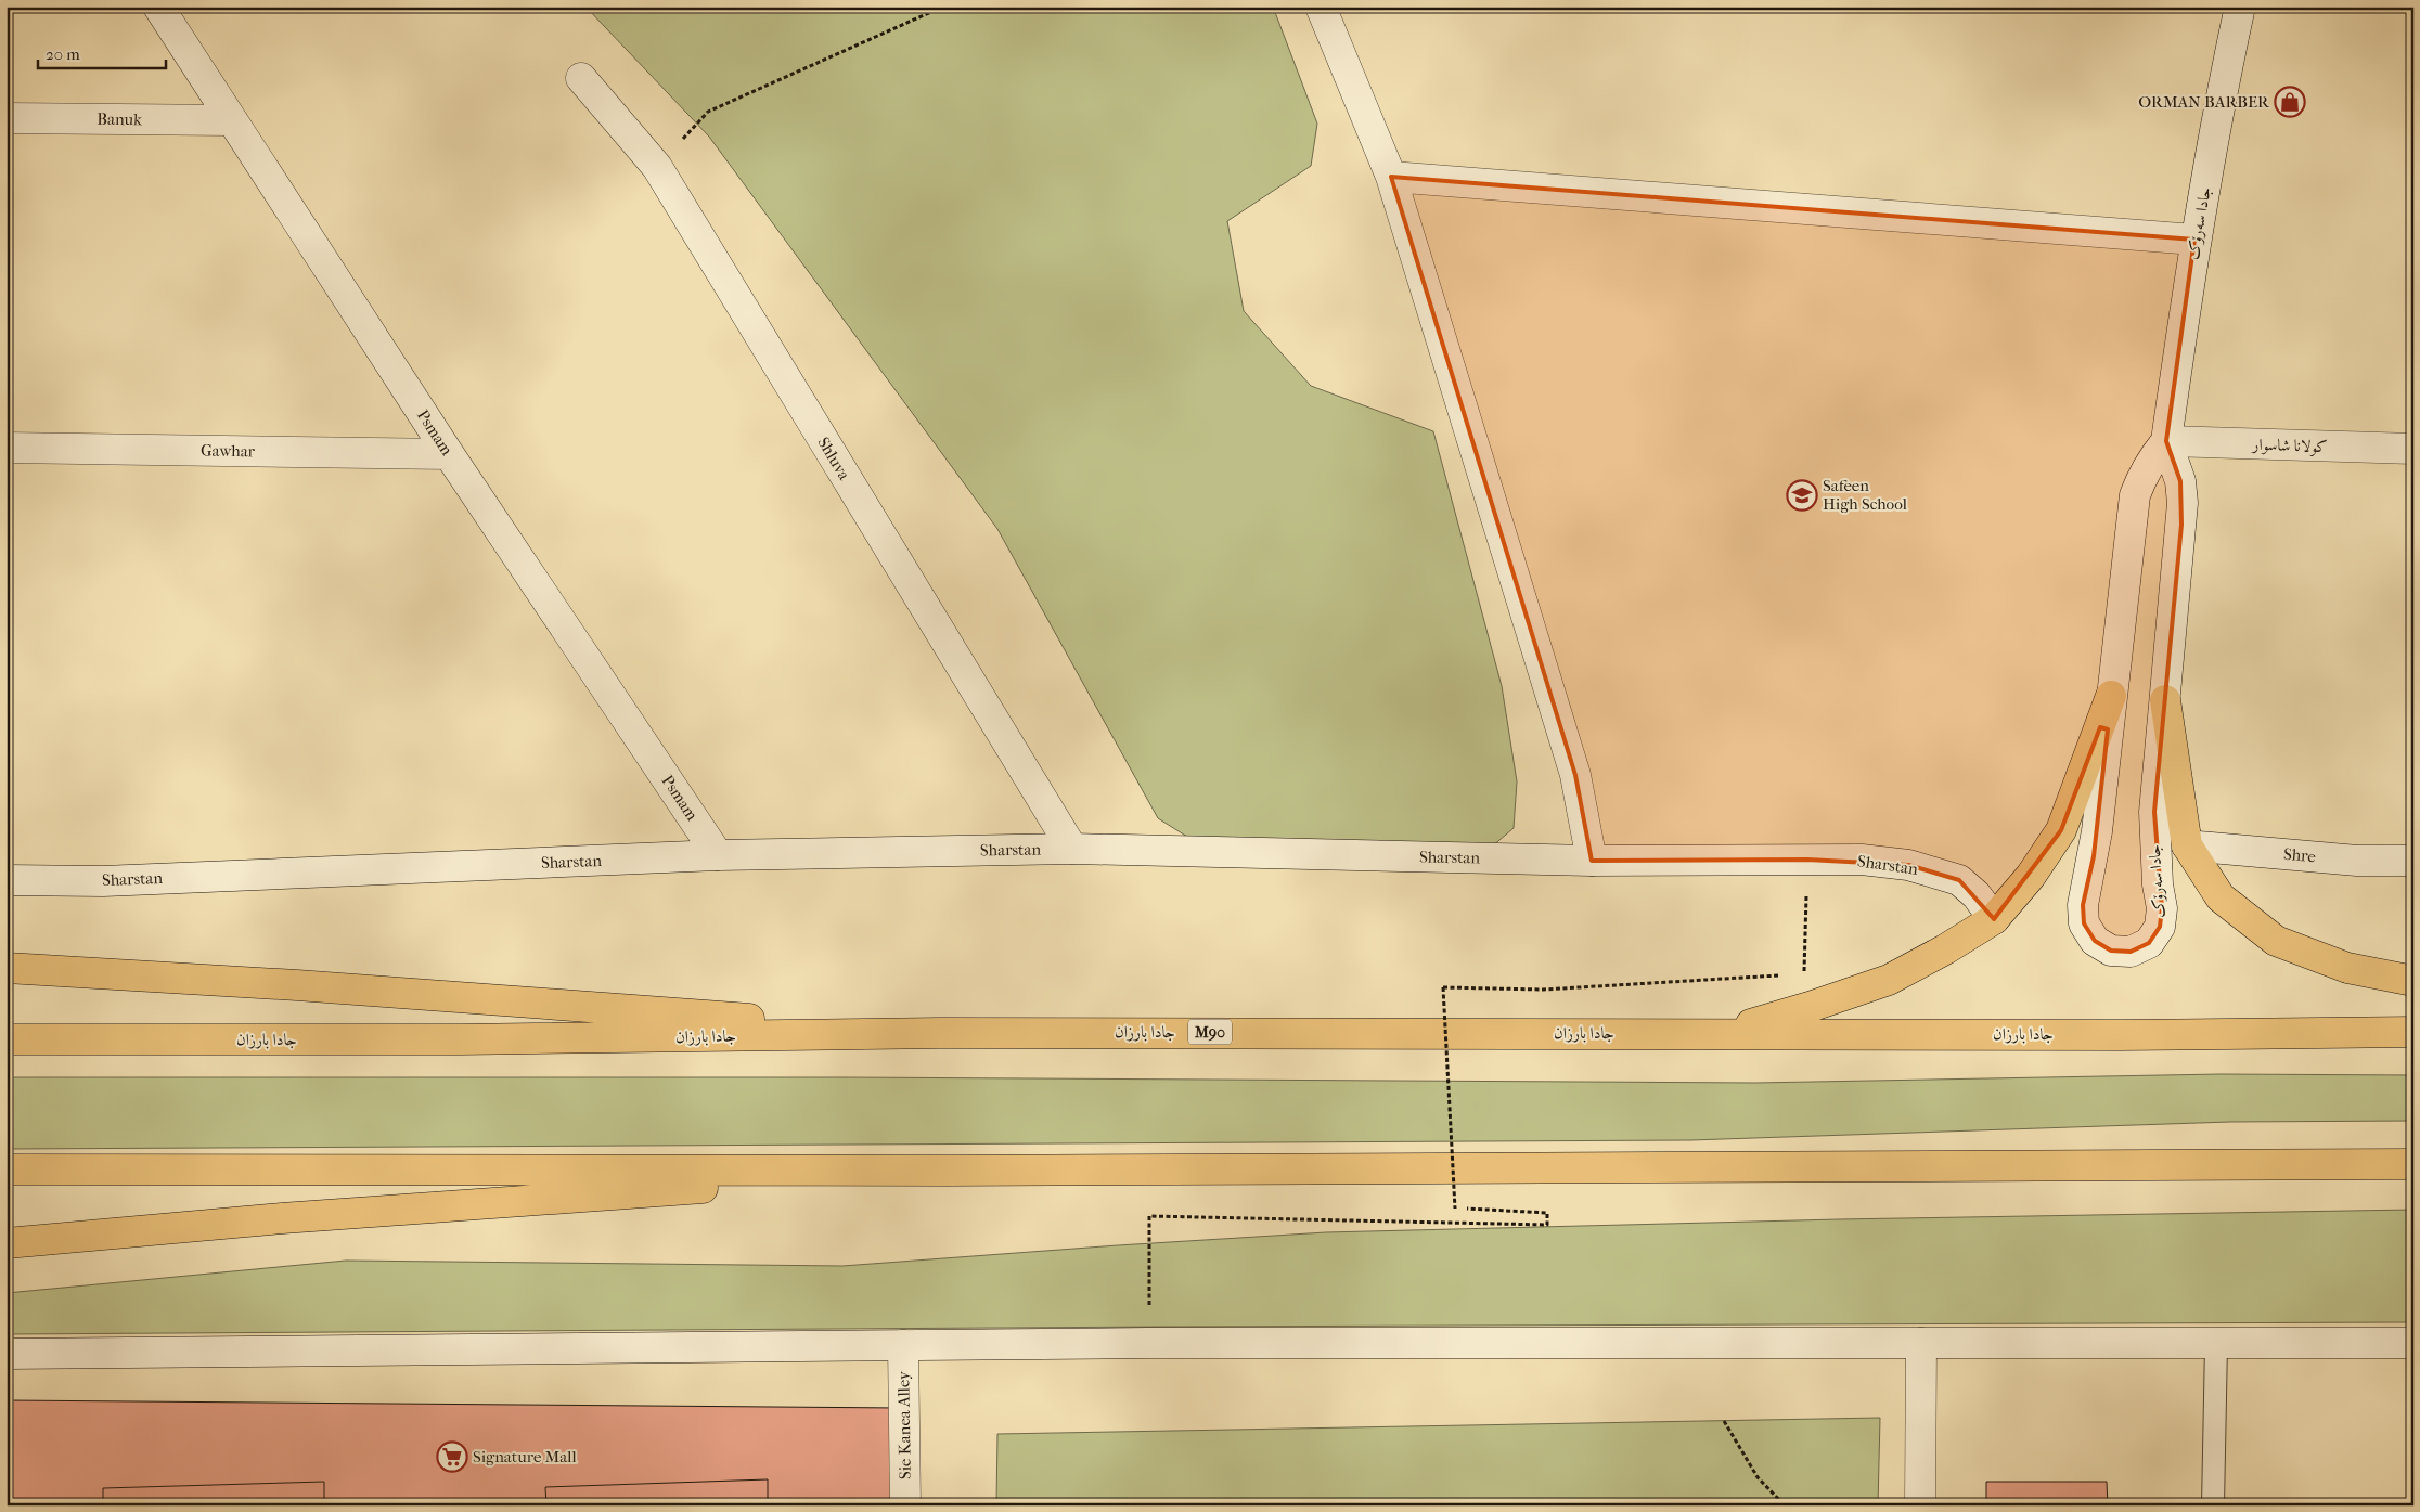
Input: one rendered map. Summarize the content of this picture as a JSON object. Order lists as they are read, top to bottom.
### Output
{
  "streets": {
    "highway": ["جادا بارزان", "M90"],
    "main road": [
      "Banuk",
      "جادا سەرۆک",
      "Psmam",
      "كولانا شاسوار",
      "Gawhar",
      "Shluva",
      "Sharstan",
      "Shre",
      "Sie Kanea Alley"
    ]
  },
  "crossings": [
    ["Banuk", "Psmam"],
    ["جادا سەرۆک", "كولانا شاسوار"],
    ["Psmam", "Gawhar"],
    ["Psmam", "Sharstan"],
    ["Shluva", "Sharstan"]
  ],
  "places": {
    "shop": ["ORMAN BARBER"],
    "school or university": ["Safeen High School"],
    "supermarket": ["Signature Mall"]
  },
  "scale_bar": "20 m"
}
